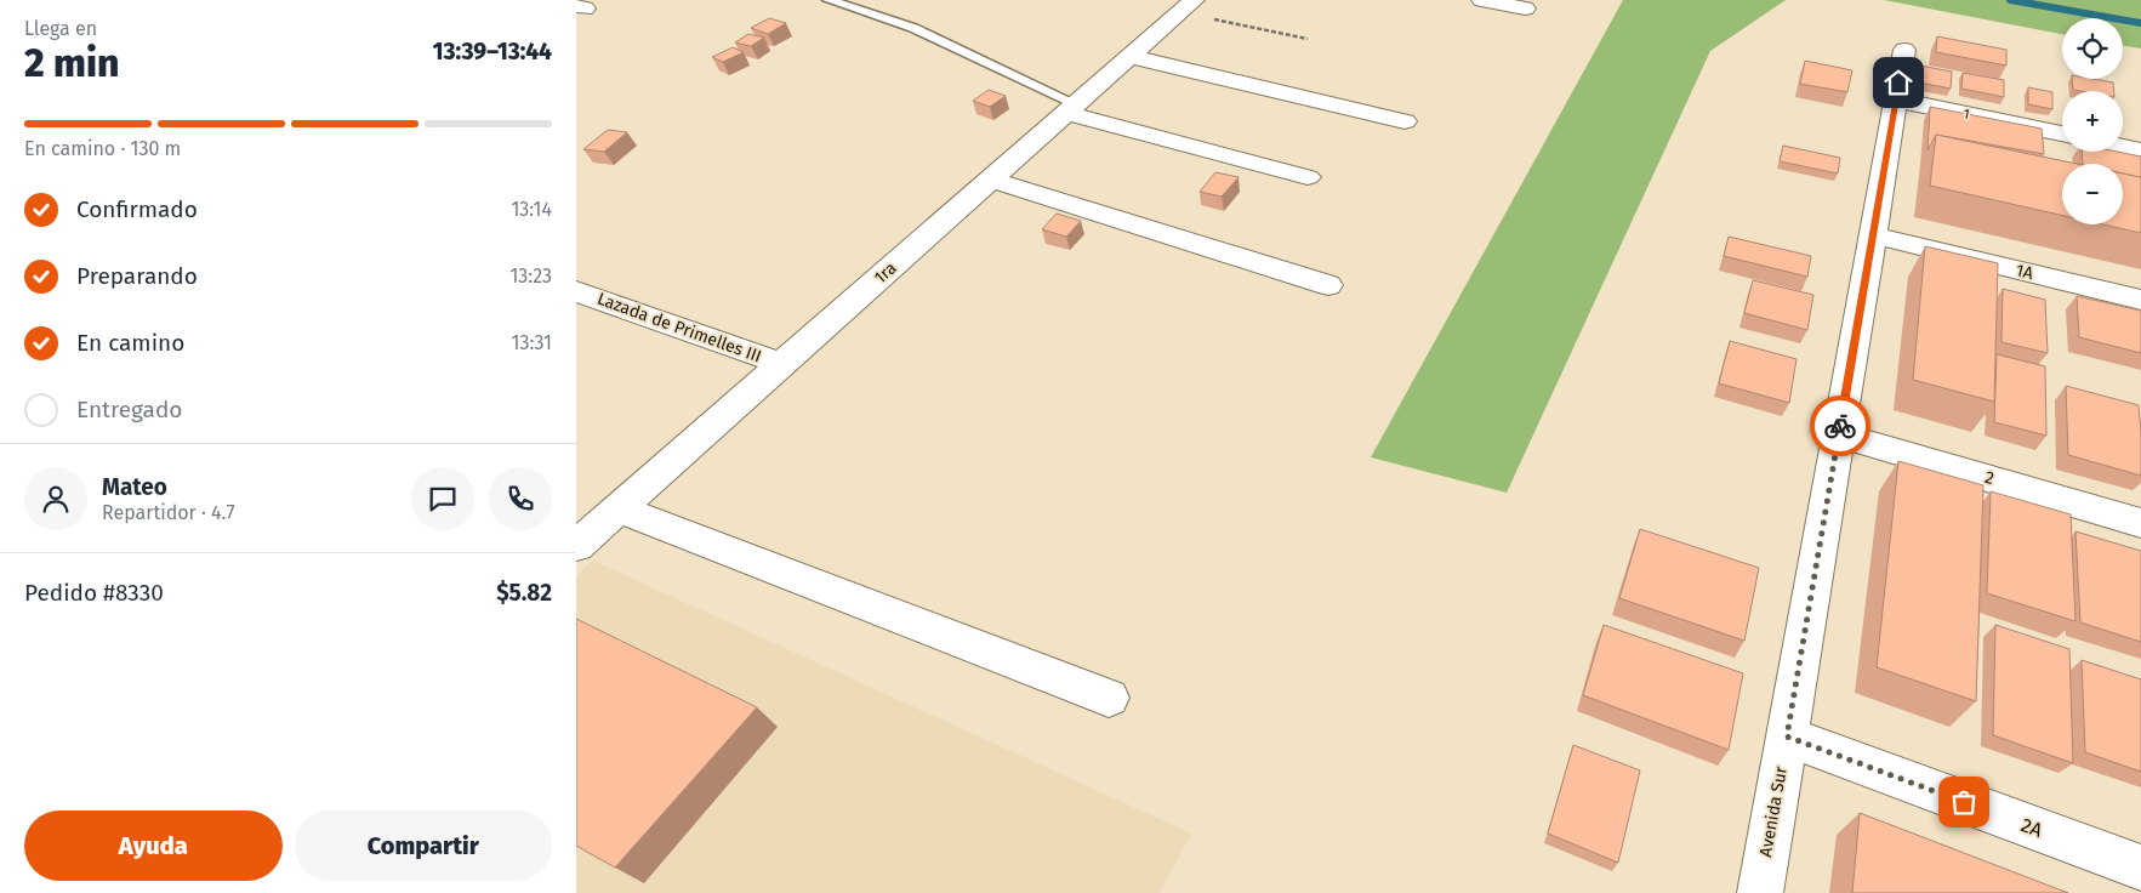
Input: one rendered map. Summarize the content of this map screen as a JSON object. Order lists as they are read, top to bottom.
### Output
{
  "streets": {
    "street": [
      "1",
      "1A",
      "1ra",
      "Lazada de Primelles III",
      "2",
      "Avenida Sur",
      "2A"
    ]
  },
  "crossings": [
    ["1", "Avenida Sur"],
    ["1A", "Avenida Sur"],
    ["1ra", "Lazada de Primelles III"],
    ["2", "Avenida Sur"],
    ["Avenida Sur", "2A"]
  ],
  "page": {
    "heading": ["2 min", "Llega en", "13:39–13:44"],
    "panel": [
      "Mateo",
      "Repartidor · 4.7",
      "Pedido #8330",
      "$5.82"
    ],
    "map_buttons": ["+", "−"],
    "bar": "En camino · 130 m",
    "list": [
      ["Confirmado", "13:14"],
      ["Preparando", "13:23"],
      ["En camino", "13:31"],
      "Entregado"
    ],
    "buttons": ["Ayuda", "Compartir"]
  }
}
